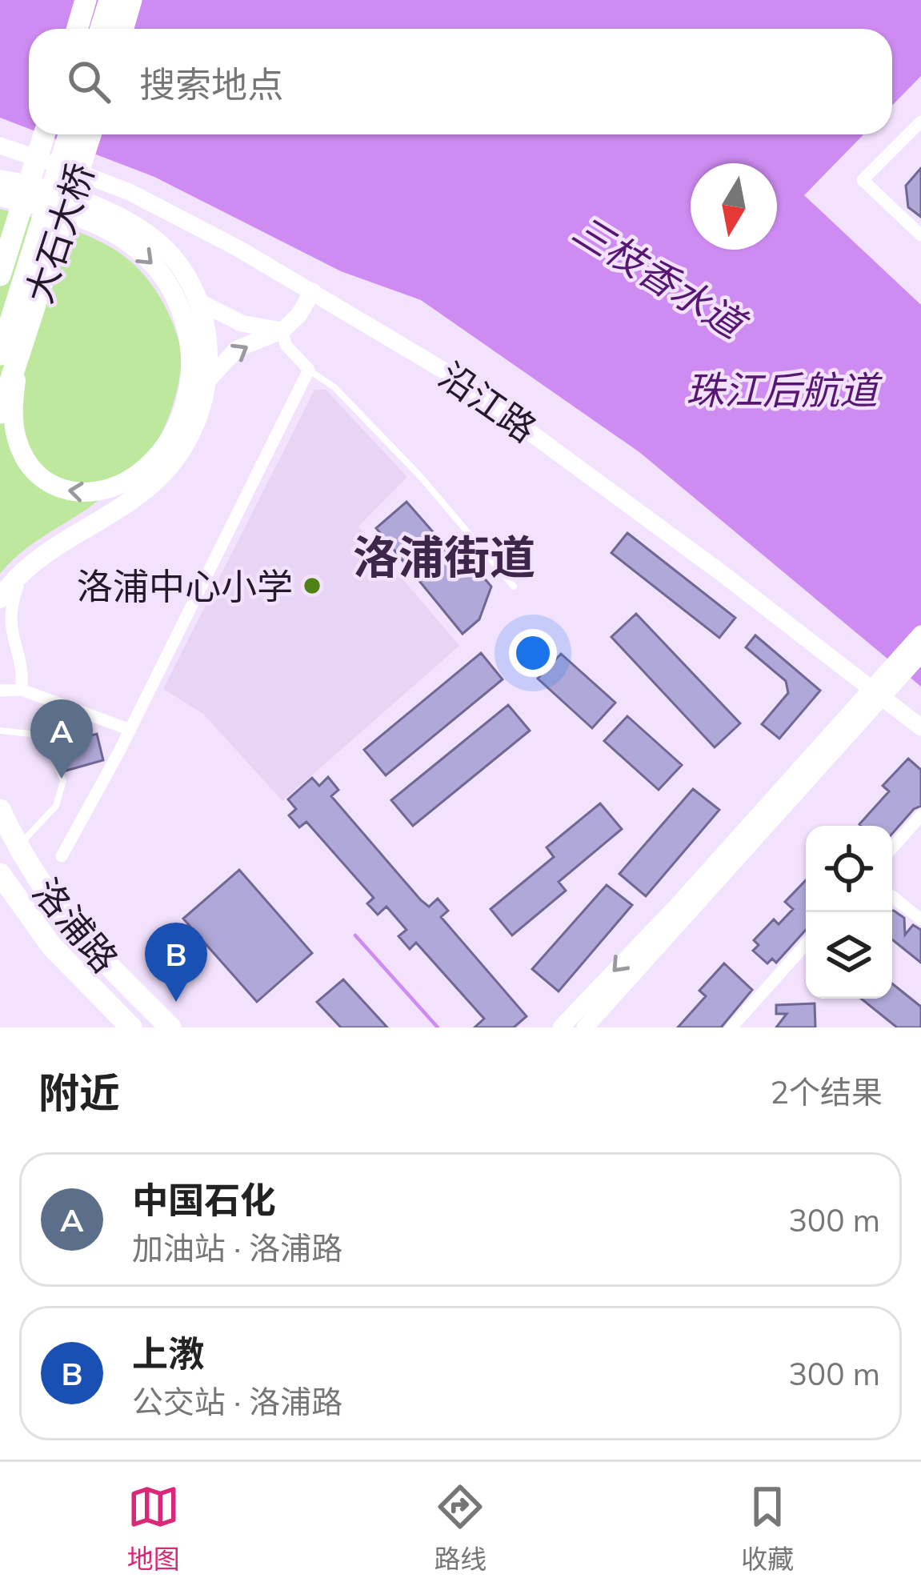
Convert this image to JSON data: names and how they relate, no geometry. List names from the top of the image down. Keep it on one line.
{"streets":{"highway":["大石大桥","洛浦路"],"street":["沿江路"]},"districts":["洛浦街道"],"water":["三枝香水道","珠江后航道"],"places":["洛浦中心小学"],"north":"bottom","page":{"search":"搜索地点","pins":["A","B"],"heading":["附近","2个结果"],"list":[{"mark":"A","name":"中国石化","note":"加油站 · 洛浦路","value":"300 m"},{"mark":"B","name":"上漖","note":"公交站 · 洛浦路","value":"300 m"}],"nav":["地图","路线","收藏"]}}
